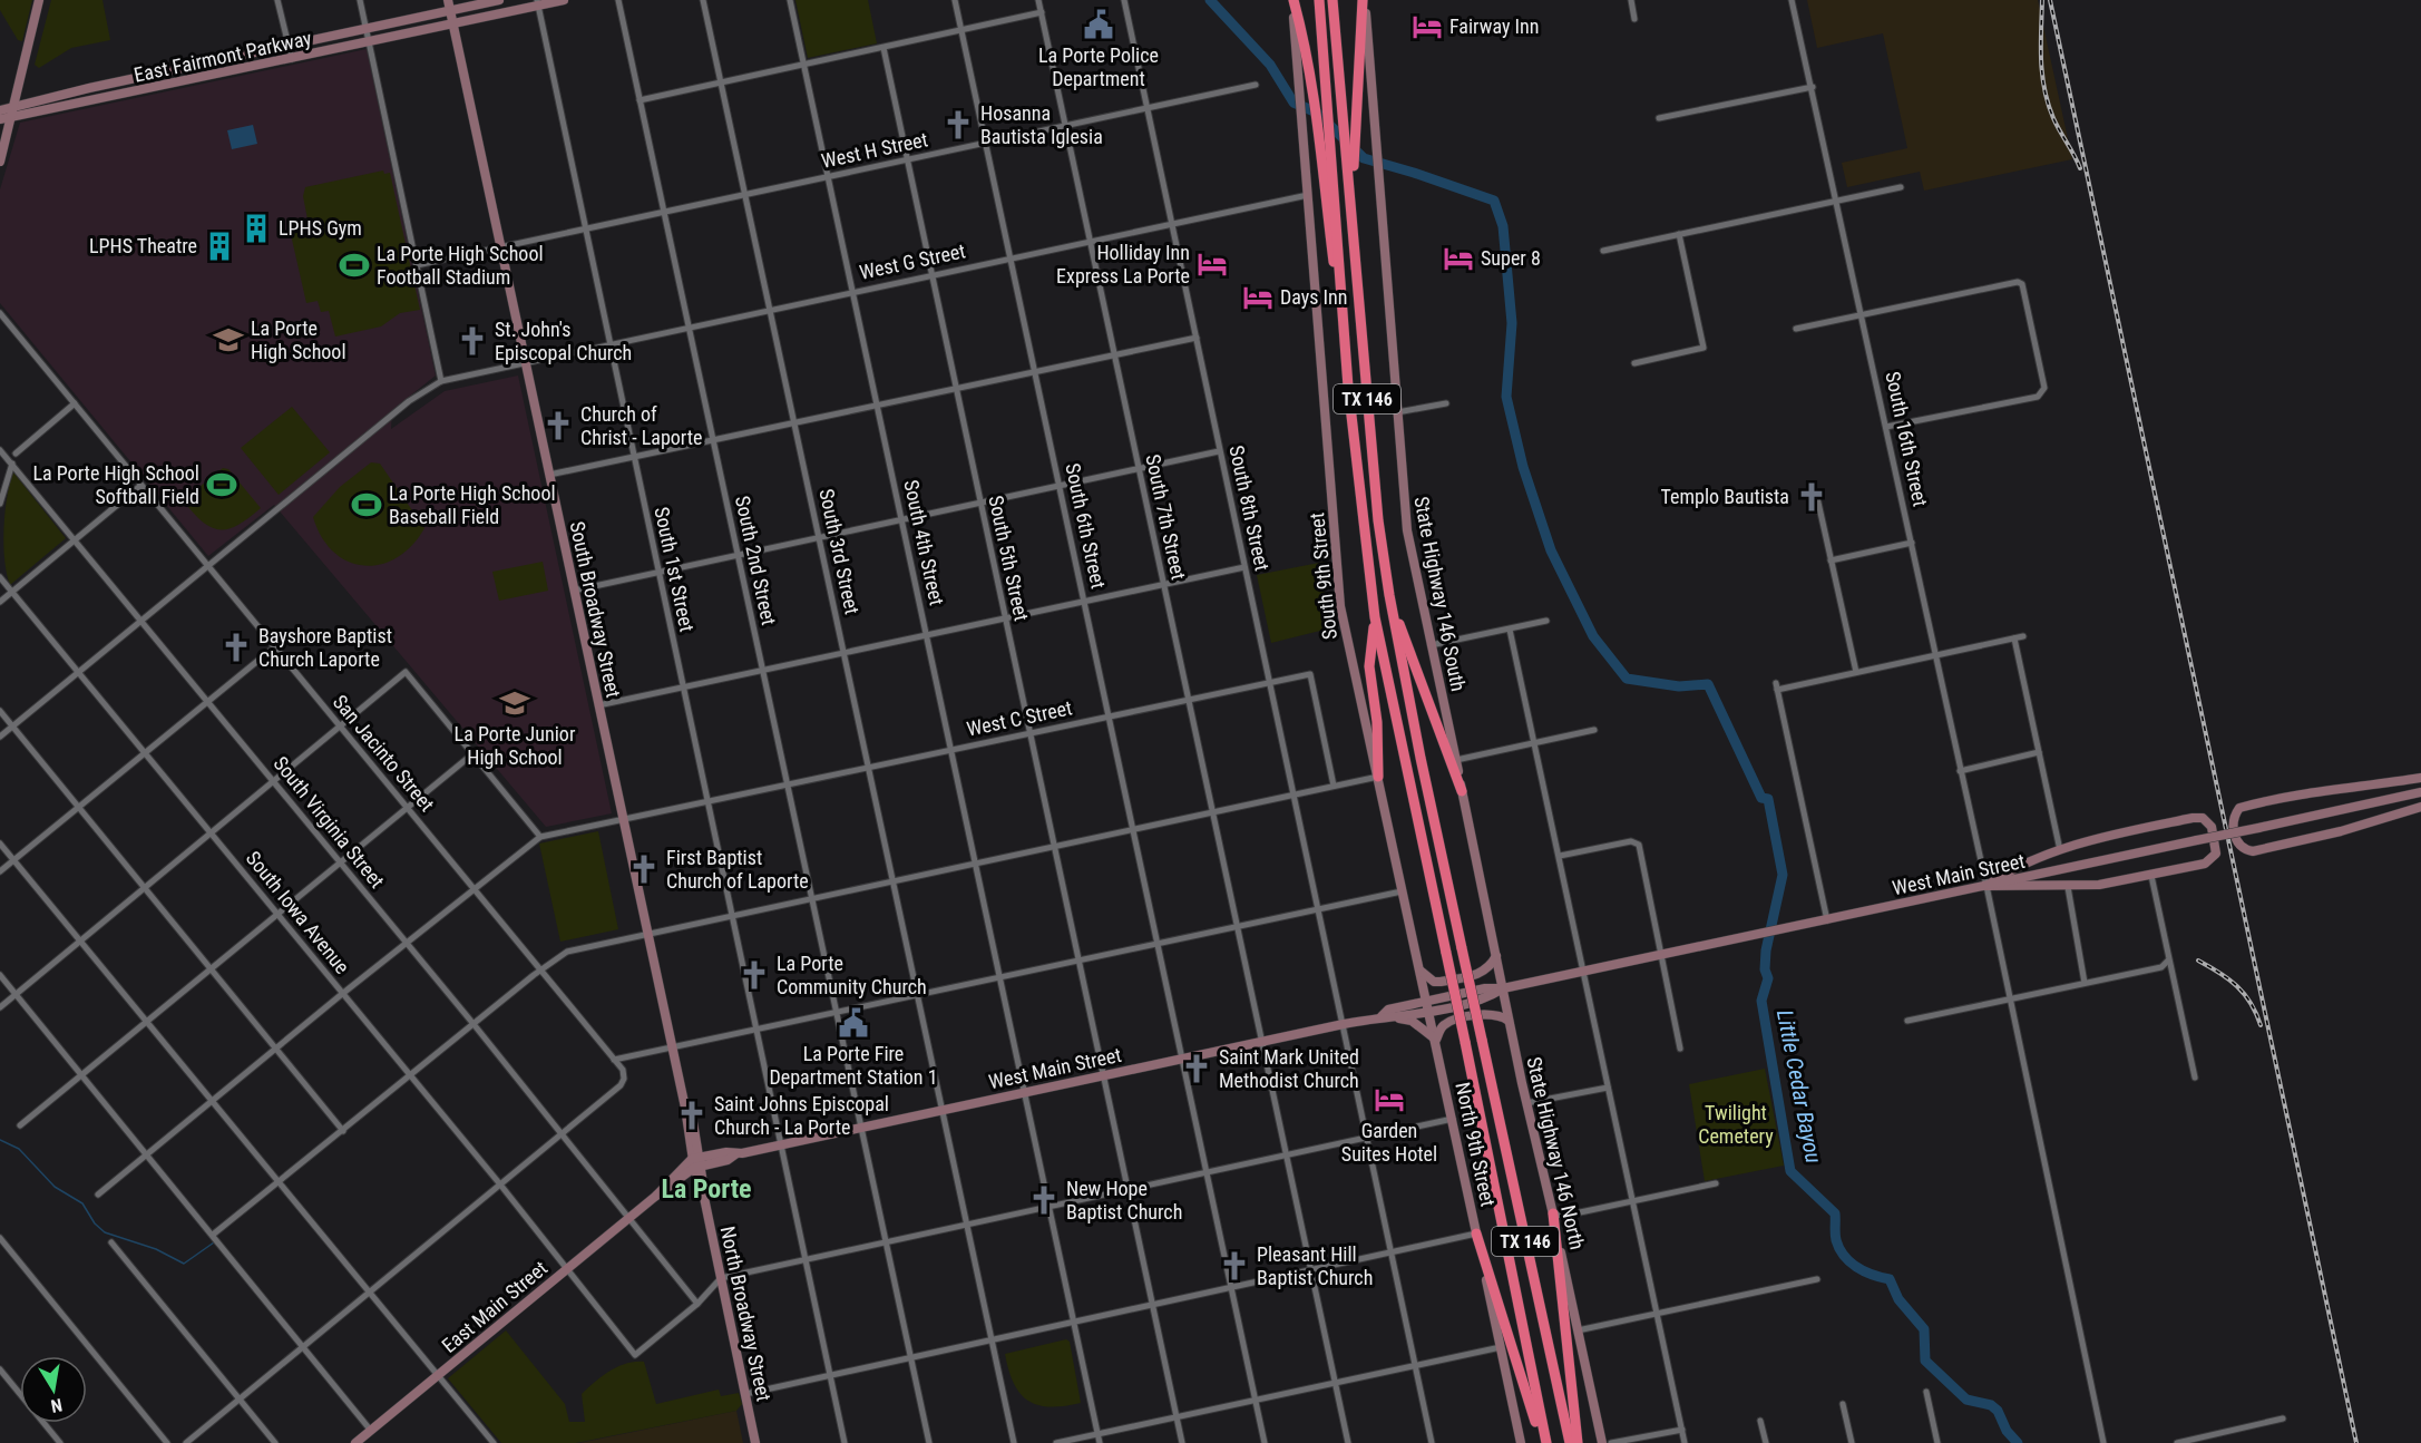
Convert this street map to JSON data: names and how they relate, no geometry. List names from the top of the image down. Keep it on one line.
{"streets":{"highway":["TX 146"],"main road":["East Fairmont Parkway","South 9th Street","State Highway 146 South","South Broadway Street","West Main Street","North 9th Street","State Highway 146 North","East Main Street","North Broadway Street"],"street":["West H Street","West G Street","South 16th Street","South 8th Street","South 7th Street","South 6th Street","South 4th Street","South 3rd Street","South 5th Street","South 2nd Street","South 1st Street","West C Street","San Jacinto Street","South Virginia Street","South Iowa Avenue"]},"crossings":[["East Fairmont Parkway","South 1st Street"],["East Fairmont Parkway","South Broadway Street"],["West H Street","South 8th Street"],["West H Street","South 7th Street"],["West H Street","South 6th Street"],["West H Street","South 4th Street"],["West H Street","South 3rd Street"],["West H Street","South 5th Street"],["West H Street","South 2nd Street"],["West H Street","South 1st Street"],["West H Street","South Broadway Street"],["West G Street","South 8th Street"],["West G Street","South 7th Street"],["West G Street","South 6th Street"],["West G Street","South 4th Street"],["West G Street","South 3rd Street"],["West G Street","South 5th Street"],["West G Street","South 2nd Street"],["West G Street","South 1st Street"],["West G Street","South 9th Street"],["West G Street","South Broadway Street"],["West G Street","San Jacinto Street"],["West G Street","South Virginia Street"],["West G Street","South Iowa Avenue"],["South 16th Street","West Main Street"],["South 8th Street","West C Street"],["South 8th Street","West Main Street"],["South 7th Street","West C Street"],["South 7th Street","West Main Street"],["South 6th Street","West C Street"],["South 6th Street","West Main Street"],["South 4th Street","West C Street"],["South 4th Street","West Main Street"],["South 3rd Street","West C Street"],["South 3rd Street","West Main Street"],["South 5th Street","West C Street"],["South 5th Street","West Main Street"],["South 2nd Street","West C Street"],["South 2nd Street","West Main Street"],["South 1st Street","West C Street"],["South 1st Street","West Main Street"],["South 9th Street","West Main Street"],["South 9th Street","North 9th Street"],["State Highway 146 South","West Main Street"],["State Highway 146 South","State Highway 146 North"],["South Broadway Street","West C Street"],["South Broadway Street","West Main Street"],["South Broadway Street","East Main Street"],["South Broadway Street","North Broadway Street"],["South Virginia Street","South Iowa Avenue"],["South Virginia Street","East Main Street"],["West Main Street","North 9th Street"],["West Main Street","State Highway 146 North"],["West Main Street","East Main Street"],["West Main Street","North Broadway Street"],["South Iowa Avenue","East Main Street"],["East Main Street","North Broadway Street"]],"districts":["La Porte"],"water":["Little Cedar Bayou"],"parks":["Twilight Cemetery"],"places":{"public building":["La Porte Police Department","La Porte Fire Department Station 1"],"hotel":["Fairway Inn","Super 8","Holliday Inn Express La Porte","Days Inn","Garden Suites Hotel"],"church":["Hosanna Bautista Iglesia","St. John's Episcopal Church","Church of Christ - Laporte","Templo Bautista","Bayshore Baptist Church Laporte","First Baptist Church of Laporte","La Porte Community Church","Saint Mark United Methodist Church","Saint Johns Episcopal Church - La Porte","New Hope Baptist Church","Pleasant Hill Baptist Church"],"building":["LPHS Gym","LPHS Theatre"],"sports":["La Porte High School Football Stadium","La Porte High School Softball Field","La Porte High School Baseball Field"],"school or university":["La Porte High School","La Porte Junior High School"]},"north":"bottom"}
